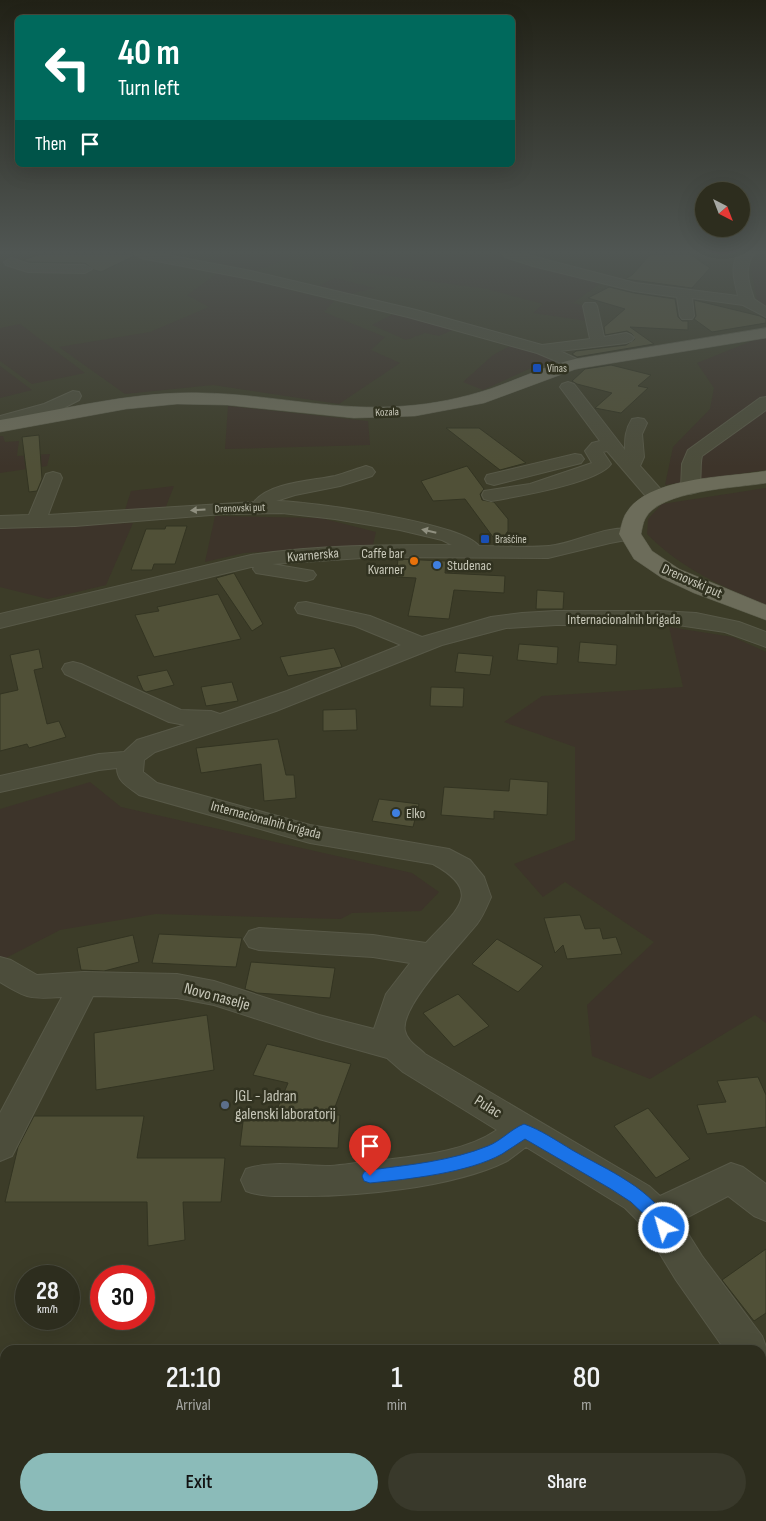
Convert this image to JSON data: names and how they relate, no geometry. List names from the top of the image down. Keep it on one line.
{"streets":{"main road":["Kozala","Drenovski put"],"street":["Kvarnerska","Internacionalnih brigada","Novo naselje","Pulac"]},"crossings":[["Drenovski put","Kvarnerska"],["Novo naselje","Pulac"]],"places":{"transit":["Vinas","Brašćine"],"other":["Caffe bar Kvarner","Studenac","Elko","JGL - Jadran galenski laboratorij"]},"north":"bottom right","page":{"turn":["40 m","Turn left"],"then":"Then","speed":"28 km/h","limit":"30","eta":["21:10","Arrival","1","min","80","m"],"buttons":["Exit","Share"]}}
